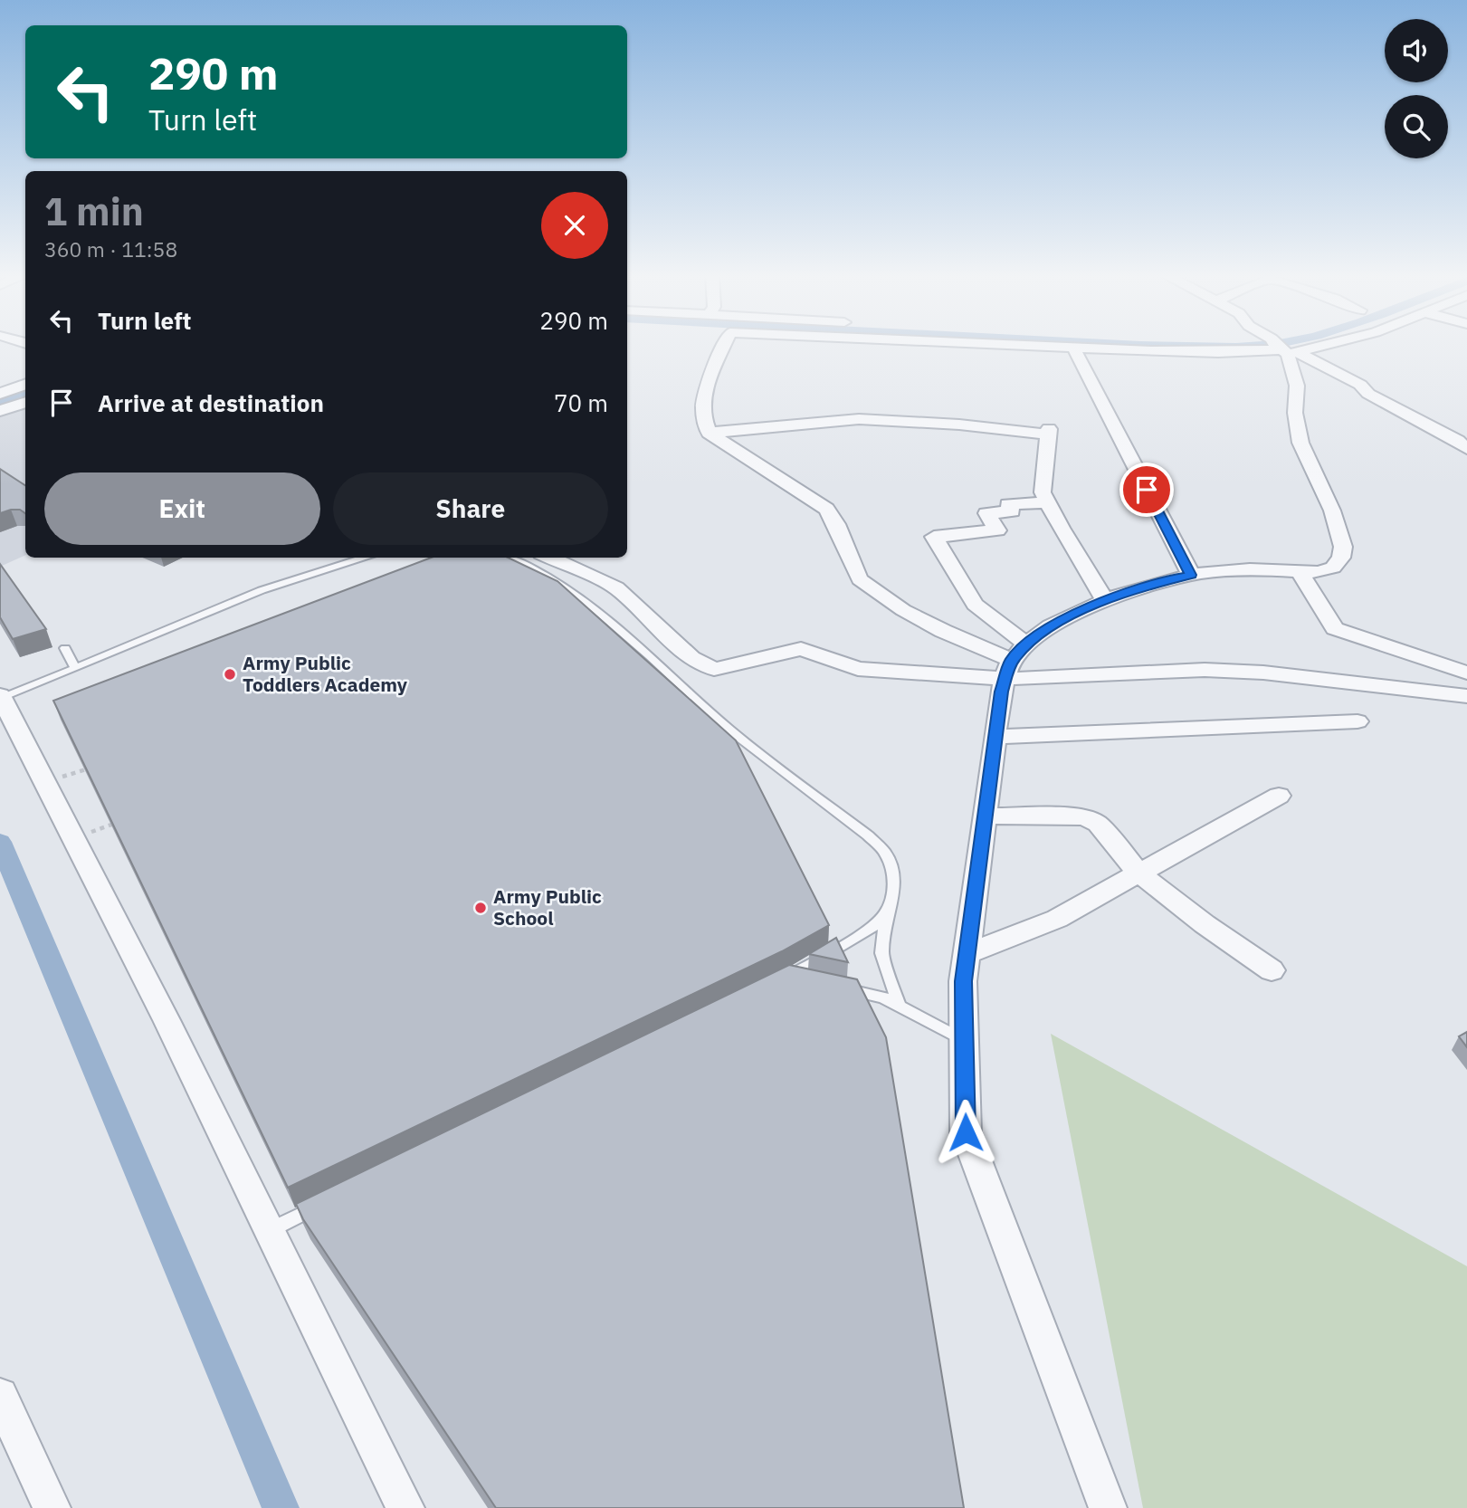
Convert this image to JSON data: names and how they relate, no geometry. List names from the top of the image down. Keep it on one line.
{"places":["Army Public Toddlers Academy","Army Public School"],"page":{"turn":["290 m","Turn left"],"heading":["1 min","360 m · 11:58"],"list":[{"name":"Turn left","value":"290 m"},{"name":"Arrive at destination","value":"70 m"}],"buttons":["Exit","Share"]}}
